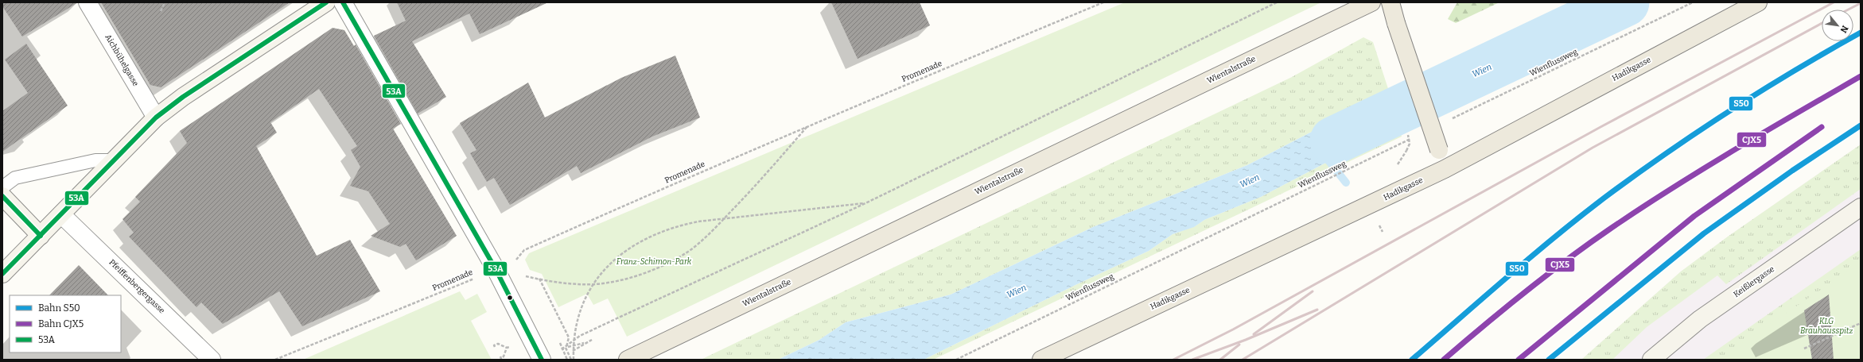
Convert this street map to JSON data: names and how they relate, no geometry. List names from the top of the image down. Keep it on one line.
{"streets":{"main road":["Hadikgasse","Wientalstraße"],"street":["Aichbühelgasse","Keißlergasse","Pfeiffenbergergasse"],"path":["Wienflussweg","Promenade"]},"water":["Wien"],"parks":["Franz-Schimon-Park","KLG Bräuhausspitz"],"lines":["transit line 53A","rail line S50","rail line CJX5"],"legend":["Bahn S50","Bahn CJX5","53A"],"north":"bottom right"}
